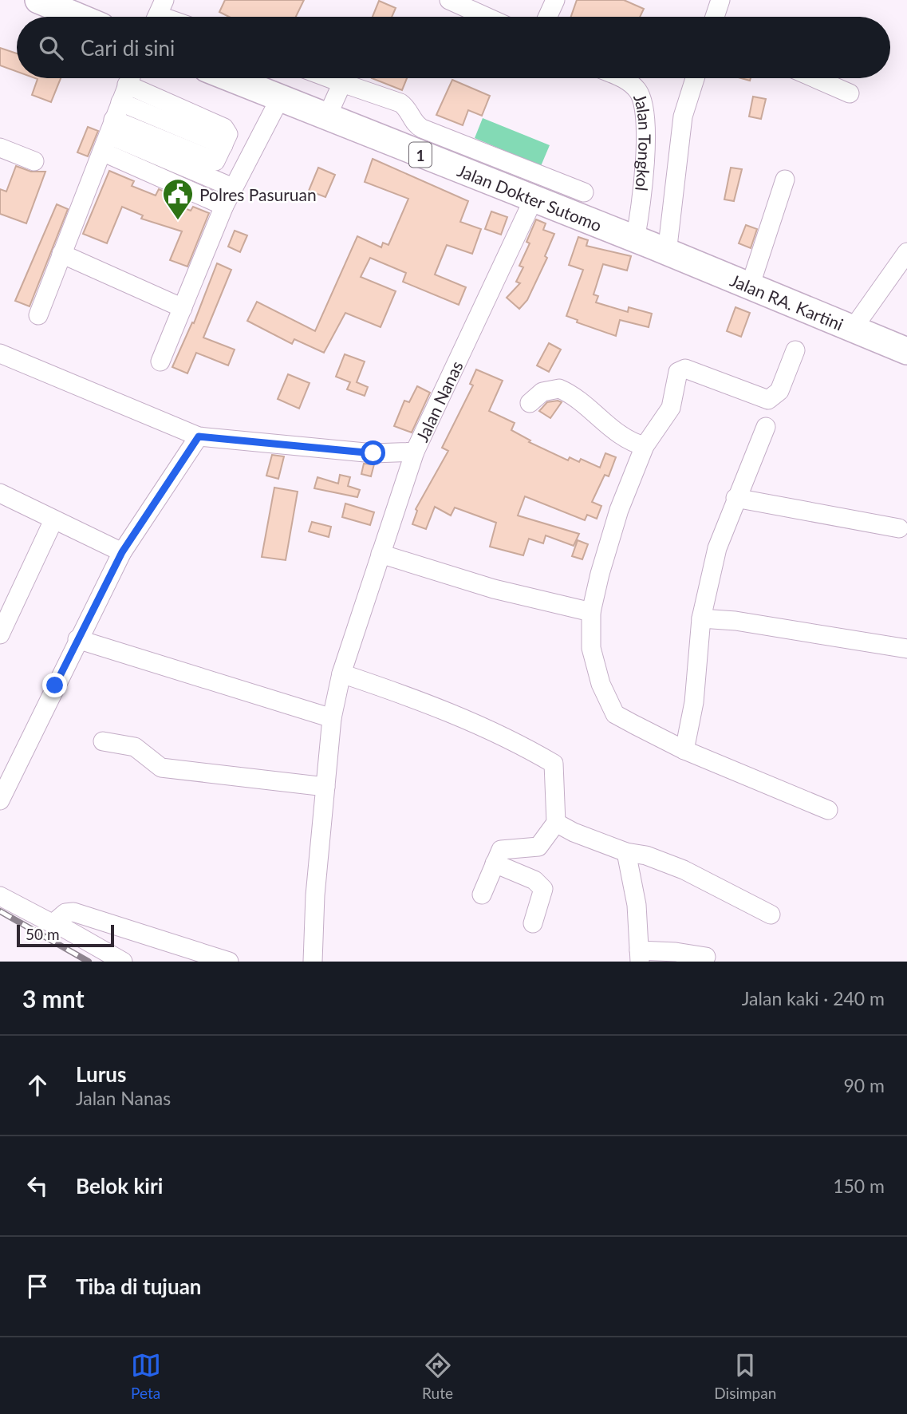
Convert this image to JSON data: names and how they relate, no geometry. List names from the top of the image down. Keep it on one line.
{"streets":{"highway":["1","Jalan Dokter Sutomo","Jalan RA. Kartini"],"street":["Jalan Tongkol","Jalan Nanas"]},"crossings":[["Jalan Tongkol","Jalan Dokter Sutomo"],["Jalan Tongkol","Jalan RA. Kartini"],["Jalan Dokter Sutomo","Jalan RA. Kartini"],["Jalan Dokter Sutomo","Jalan Nanas"]],"places":{"public building":["Polres Pasuruan"]},"scale_bar":"50 m","page":{"search":"Cari di sini","scale":"50 m","heading":["3 mnt","Jalan kaki · 240 m"],"list":[["Lurus","Jalan Nanas","90 m"],["Belok kiri","150 m"],"Tiba di tujuan"],"nav":["Peta","Rute","Disimpan"]}}
